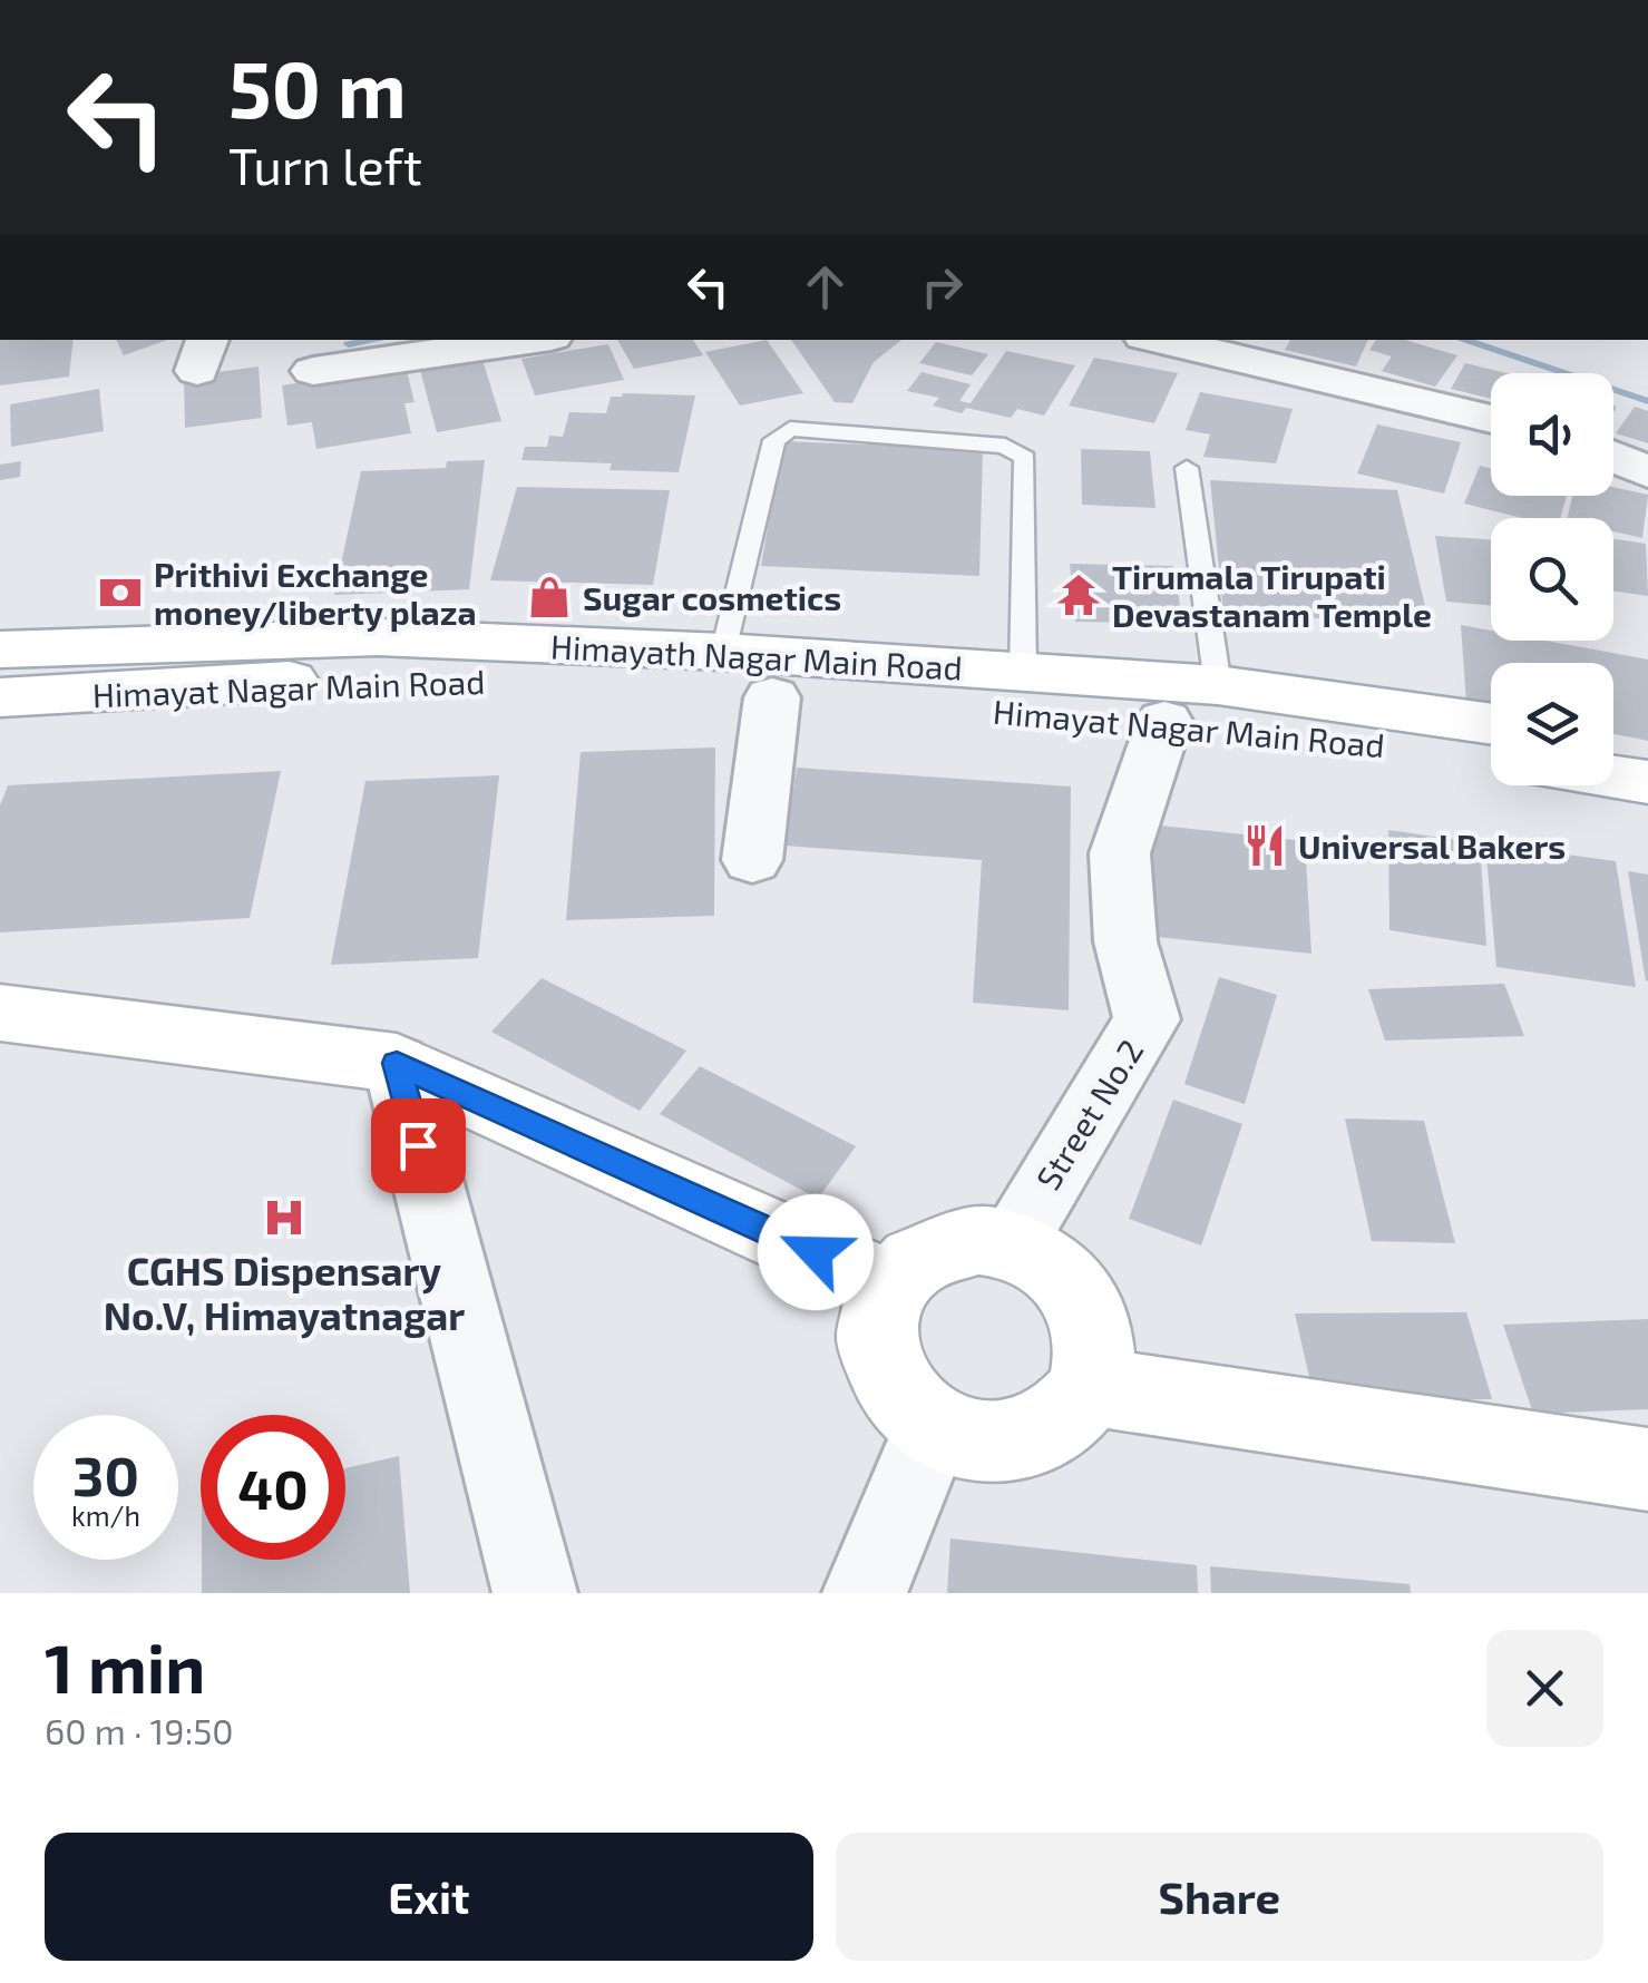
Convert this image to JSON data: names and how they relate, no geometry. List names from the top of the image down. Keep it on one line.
{"streets":{"main road":["Himayath Nagar Main Road","Himayat Nagar Main Road"],"street":["Street No.2"]},"crossings":[["Himayat Nagar Main Road","Street No.2"]],"places":{"bank":["Prithivi Exchange money/liberty plaza"],"temple":["Tirumala Tirupati Devastanam Temple"],"shop":["Sugar cosmetics"],"restaurant":["Universal Bakers"],"hospital":["CGHS Dispensary No.V, Himayatnagar"]},"page":{"turn":["50 m","Turn left"],"speed":"30 km/h","limit":"40","heading":["1 min","60 m · 19:50"],"buttons":["Exit","Share"]}}
